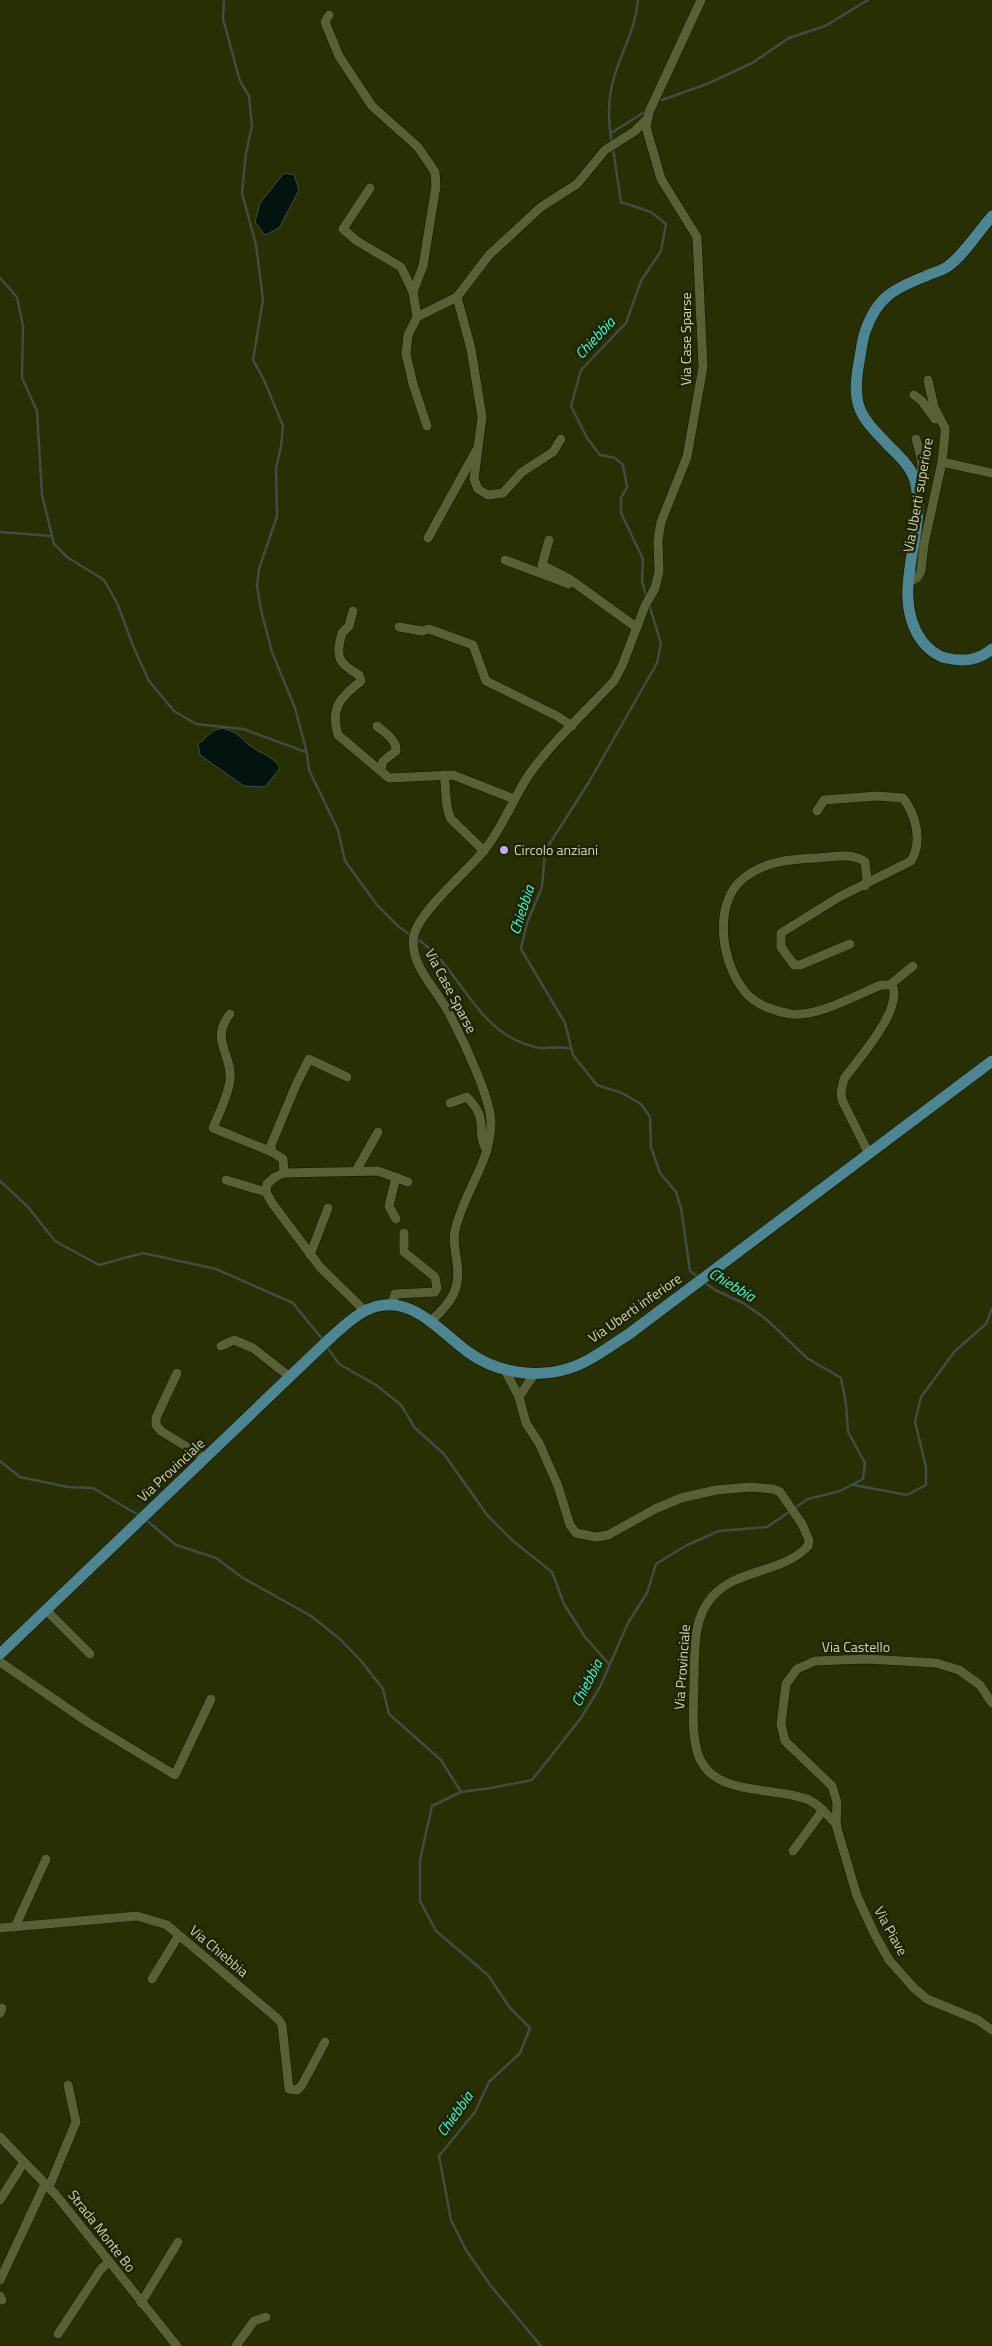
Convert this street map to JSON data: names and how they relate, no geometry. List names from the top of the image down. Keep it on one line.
{"streets":{"main road":["Via Uberti superiore","Via Uberti inferiore","Via Provinciale"],"street":["Via Case Sparse","Via Castello","Via Piave","Via Chiebbia","Strada Monte Bo"]},"crossings":[["Via Case Sparse","Via Uberti inferiore"],["Via Uberti inferiore","Via Provinciale"],["Via Provinciale","Via Castello"],["Via Provinciale","Via Piave"],["Via Castello","Via Piave"]],"water":["Chiebbia"],"places":["Circolo anziani"]}
